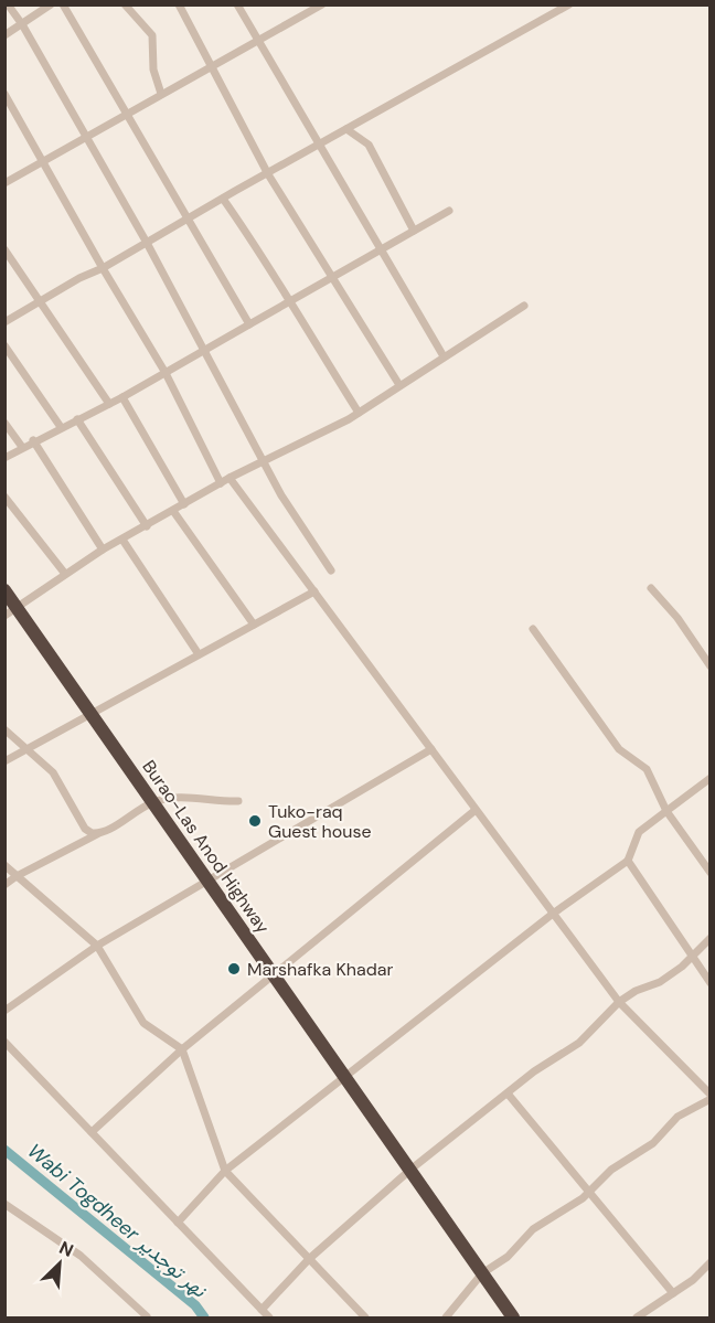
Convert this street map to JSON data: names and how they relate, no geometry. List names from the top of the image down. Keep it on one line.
{"streets":{"highway":["Burao-Las Anod Highway"]},"water":["Wabi Togdheer نهر توجدير"],"places":["Tuko-raq Guest house","Marshafka Khadar"],"north":"top right"}
